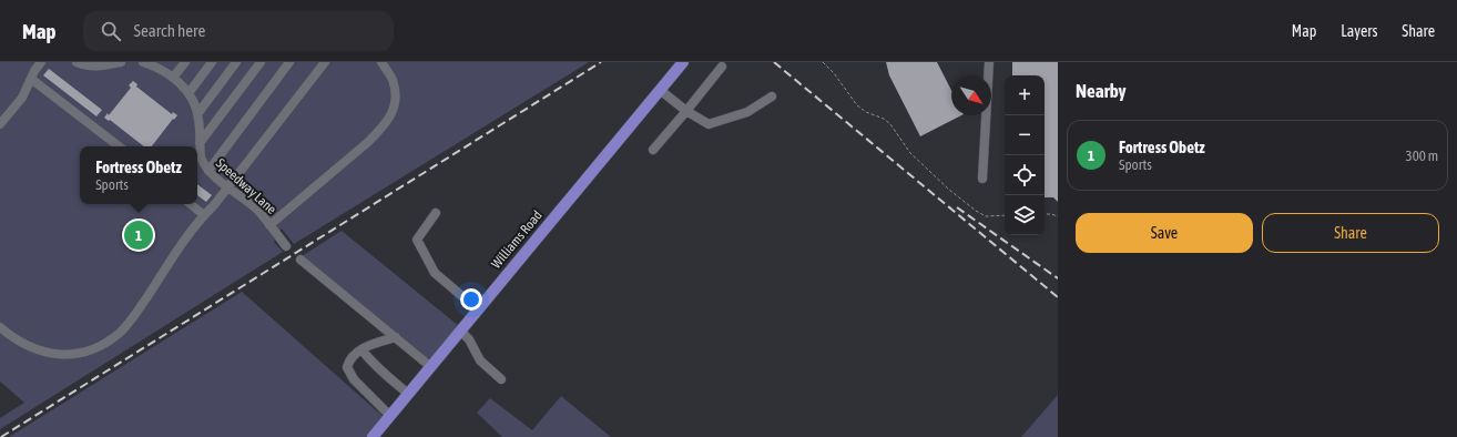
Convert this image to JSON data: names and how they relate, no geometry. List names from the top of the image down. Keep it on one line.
{"streets":{"main road":["Williams Road"],"lane":["Speedway Lane"]},"north":"bottom right","page":{"header":"Map","search":"Search here","nav":["Map","Layers","Share"],"heading":"Nearby","map_buttons":["+","−"],"list":[{"mark":"1","name":"Fortress Obetz","note":"Sports","value":"300 m"}],"popup":["Fortress Obetz","Sports"],"buttons":["Save","Share"],"pins":"1"}}
